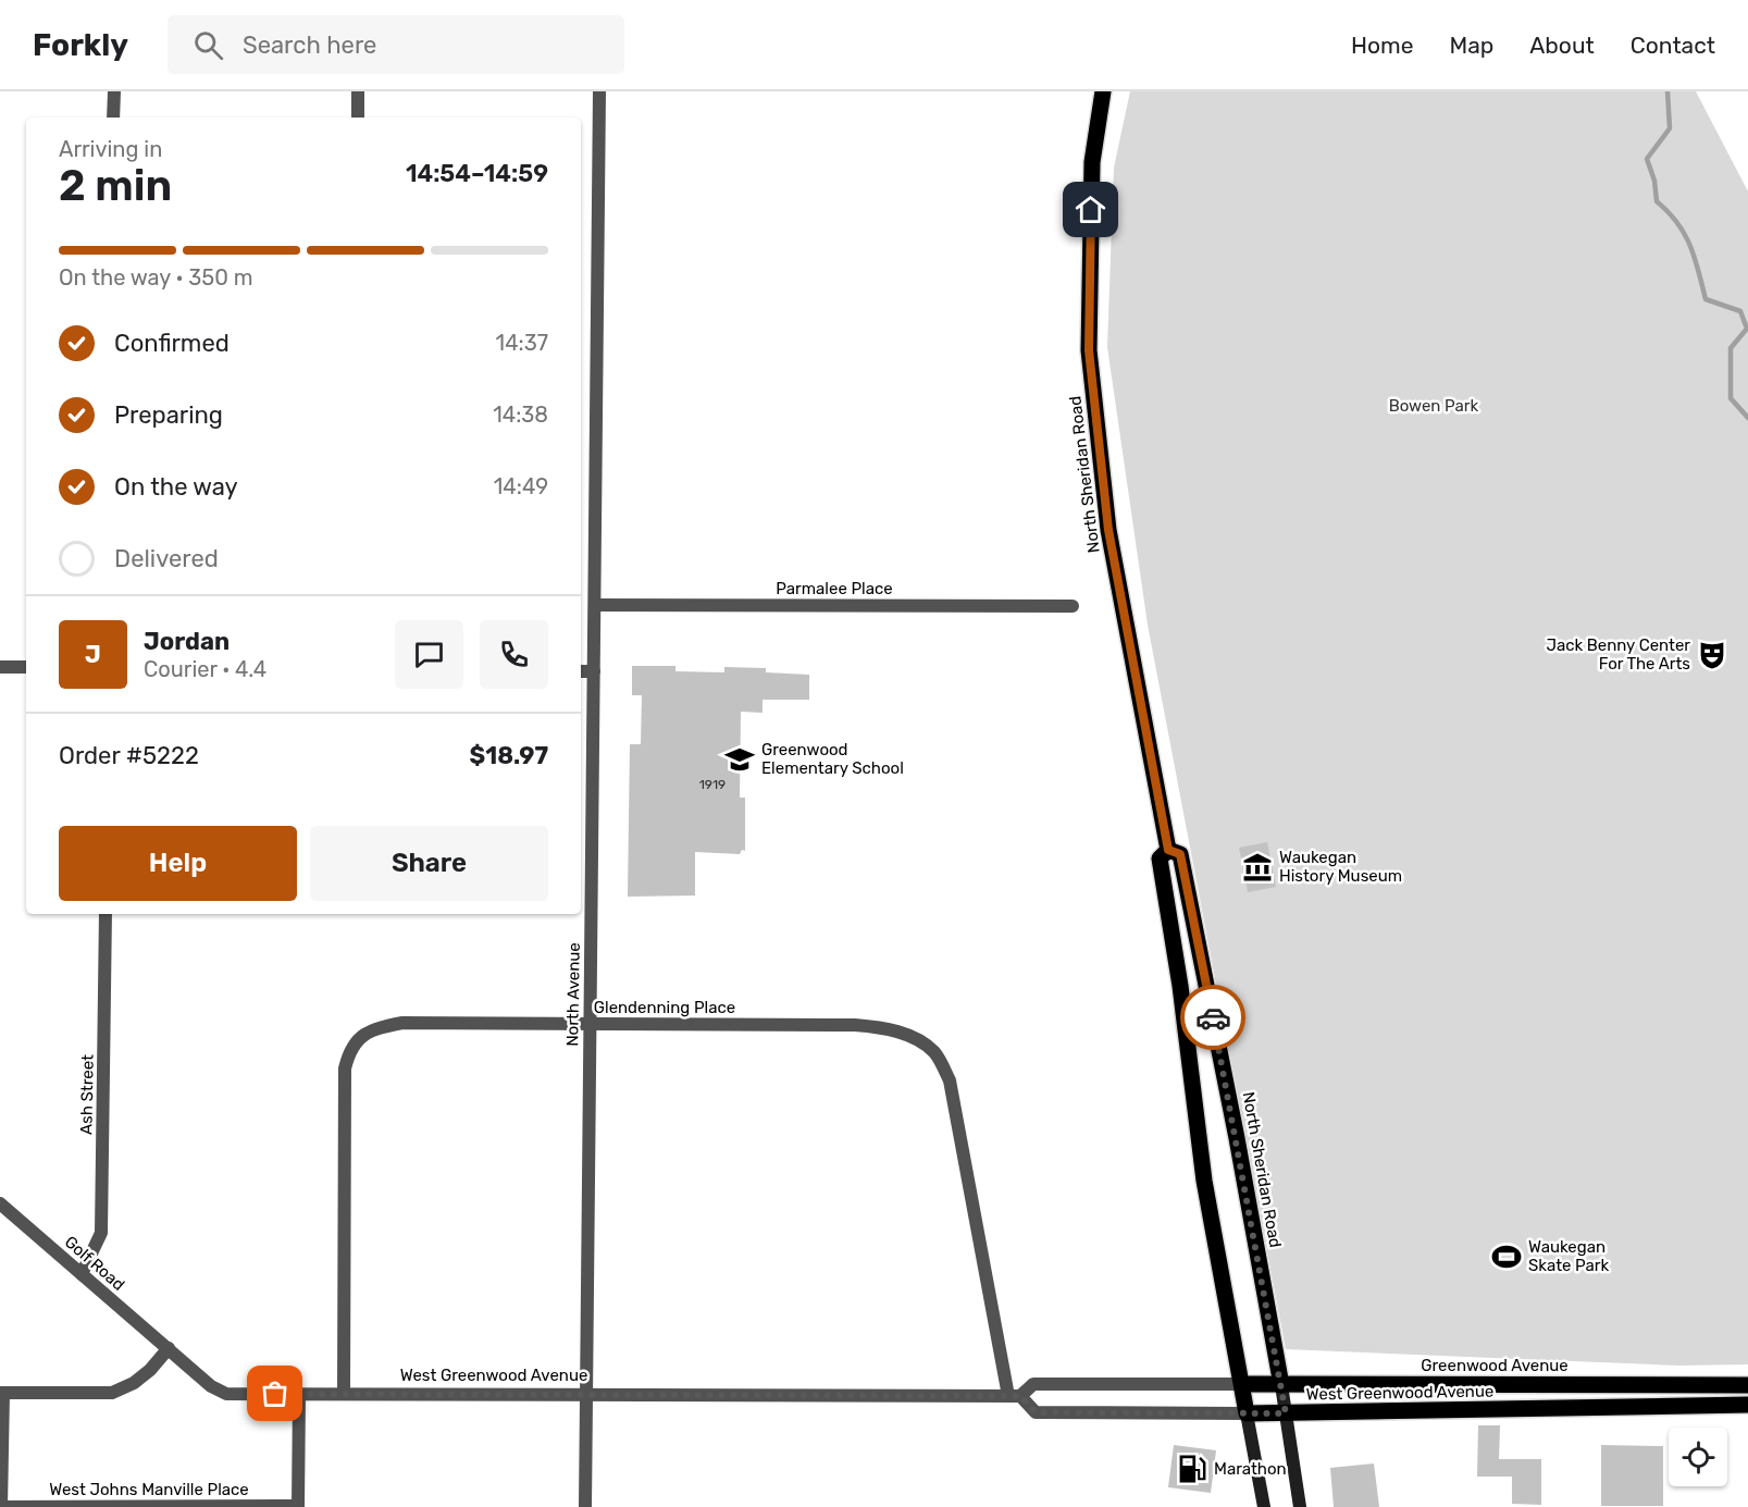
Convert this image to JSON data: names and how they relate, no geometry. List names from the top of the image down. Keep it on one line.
{"streets":{"main road":["North Sheridan Road","Greenwood Avenue","West Greenwood Avenue"],"street":["Parmalee Place","North Avenue","Glendenning Place","Ash Street","Golf Road","West Johns Manville Place"]},"crossings":[["North Sheridan Road","Greenwood Avenue"],["North Sheridan Road","West Greenwood Avenue"],["Parmalee Place","North Avenue"],["North Avenue","Glendenning Place"],["North Avenue","West Greenwood Avenue"],["Glendenning Place","West Greenwood Avenue"],["Ash Street","Golf Road"],["Golf Road","West Greenwood Avenue"],["Greenwood Avenue","West Greenwood Avenue"]],"parks":["Bowen Park"],"places":{"theatre":["Jack Benny Center For The Arts"],"school or university":["Greenwood Elementary School"],"museum":["Waukegan History Museum"],"sports":["Waukegan Skate Park"],"fuel station":["Marathon"]},"house_numbers":["1919"],"page":{"header":"Forkly","search":"Search here","nav":["Home","Map","About","Contact"],"heading":["2 min","Arriving in","14:54–14:59"],"panel":["Jordan","Courier · 4.4","Order #5222","$18.97"],"bar":"On the way · 350 m","list":[["Confirmed","14:37"],["Preparing","14:38"],["On the way","14:49"],"Delivered"],"round":"J","buttons":["Help","Share"]}}
